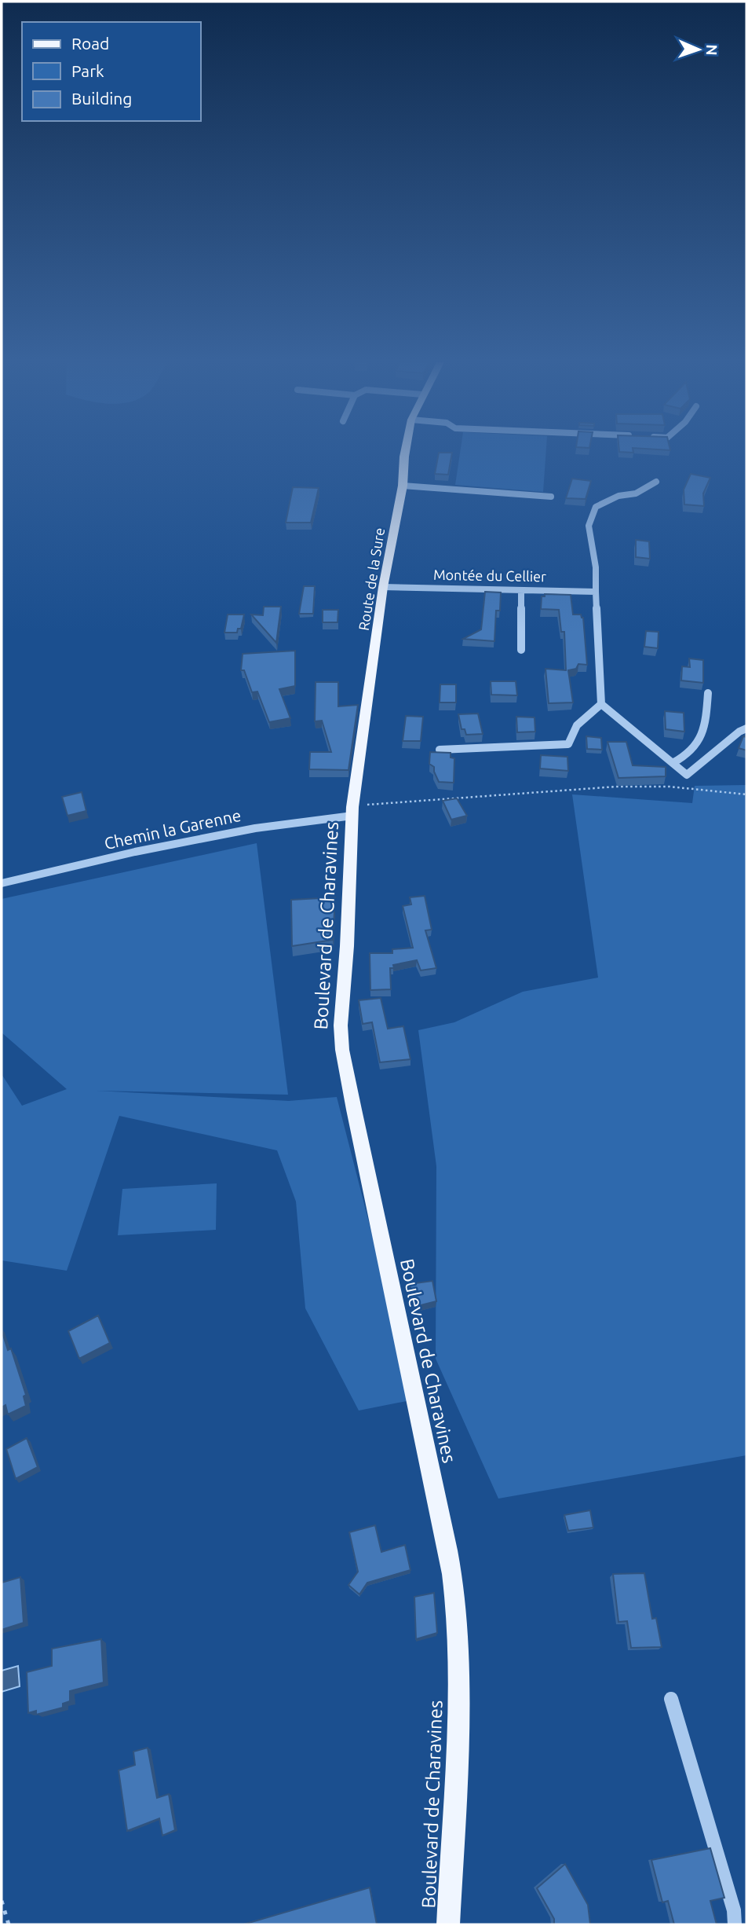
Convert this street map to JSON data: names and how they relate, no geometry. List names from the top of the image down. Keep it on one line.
{"streets":{"main road":["Route de la Sure","Boulevard de Charavines"],"street":["Montée du Cellier","Chemin la Garenne"]},"crossings":[["Montée du Cellier","Route de la Sure"],["Route de la Sure","Chemin la Garenne"],["Route de la Sure","Boulevard de Charavines"],["Chemin la Garenne","Boulevard de Charavines"]],"legend":["Road","Park","Building"],"north":"right"}
